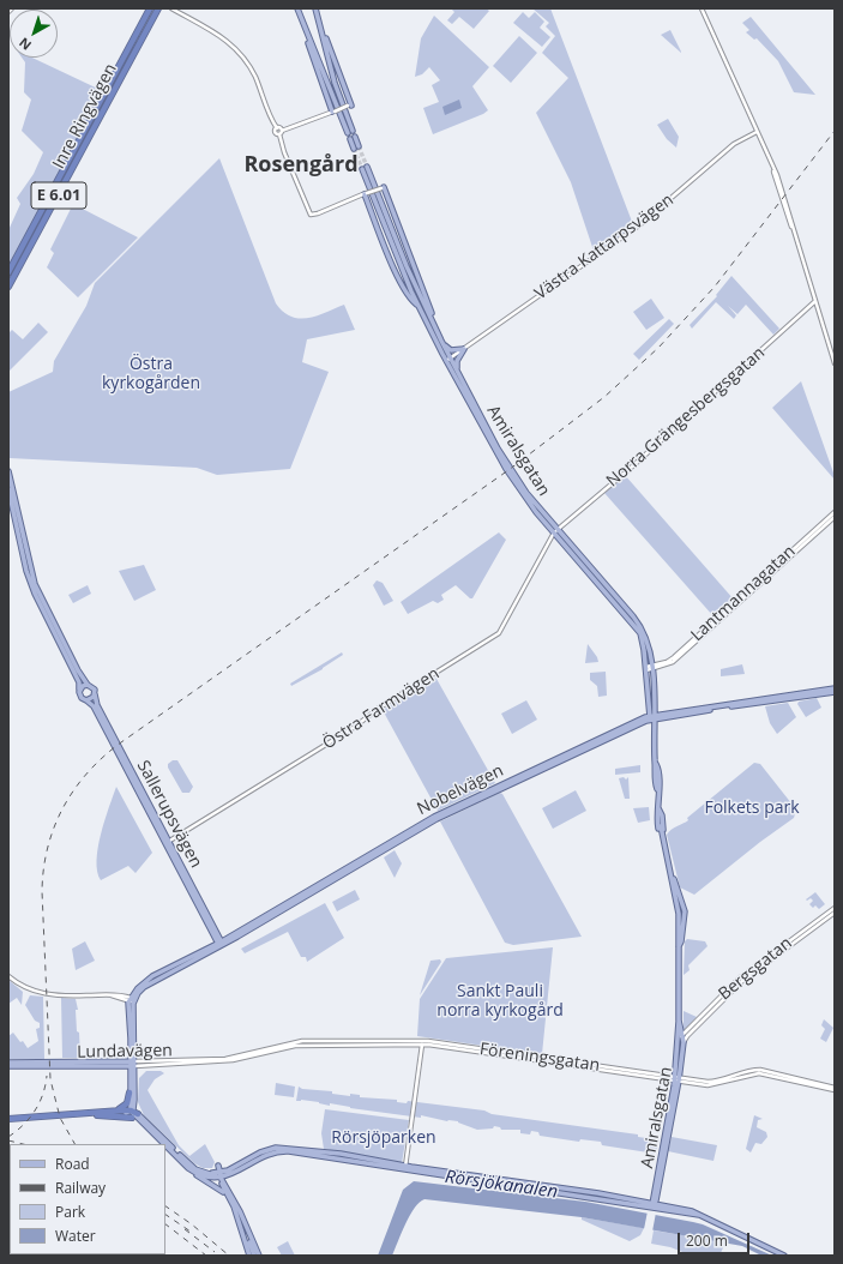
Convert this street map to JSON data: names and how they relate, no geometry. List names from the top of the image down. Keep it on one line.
{"streets":{"highway":["Inre Ringvägen","E 6.01"],"main road":["Amiralsgatan","Nobelvägen","Sallerupsvägen","Lundavägen"],"street":["Västra Kattarpsvägen","Norra Grängesbergsgatan","Lantmannagatan","Östra Farmvägen","Bergsgatan","Föreningsgatan"]},"crossings":[["Västra Kattarpsvägen","Amiralsgatan"],["Norra Grängesbergsgatan","Amiralsgatan"],["Norra Grängesbergsgatan","Östra Farmvägen"],["Amiralsgatan","Lantmannagatan"],["Amiralsgatan","Östra Farmvägen"],["Amiralsgatan","Nobelvägen"],["Amiralsgatan","Bergsgatan"],["Amiralsgatan","Föreningsgatan"],["Östra Farmvägen","Sallerupsvägen"],["Nobelvägen","Sallerupsvägen"],["Lundavägen","Föreningsgatan"]],"districts":["Rosengård"],"water":["Rörsjökanalen"],"parks":["Östra kyrkogården","Folkets park","Sankt Pauli norra kyrkogård","Rörsjöparken"],"legend":["Road","Railway","Park","Water"],"scale_bar":"200 m","north":"bottom left"}
